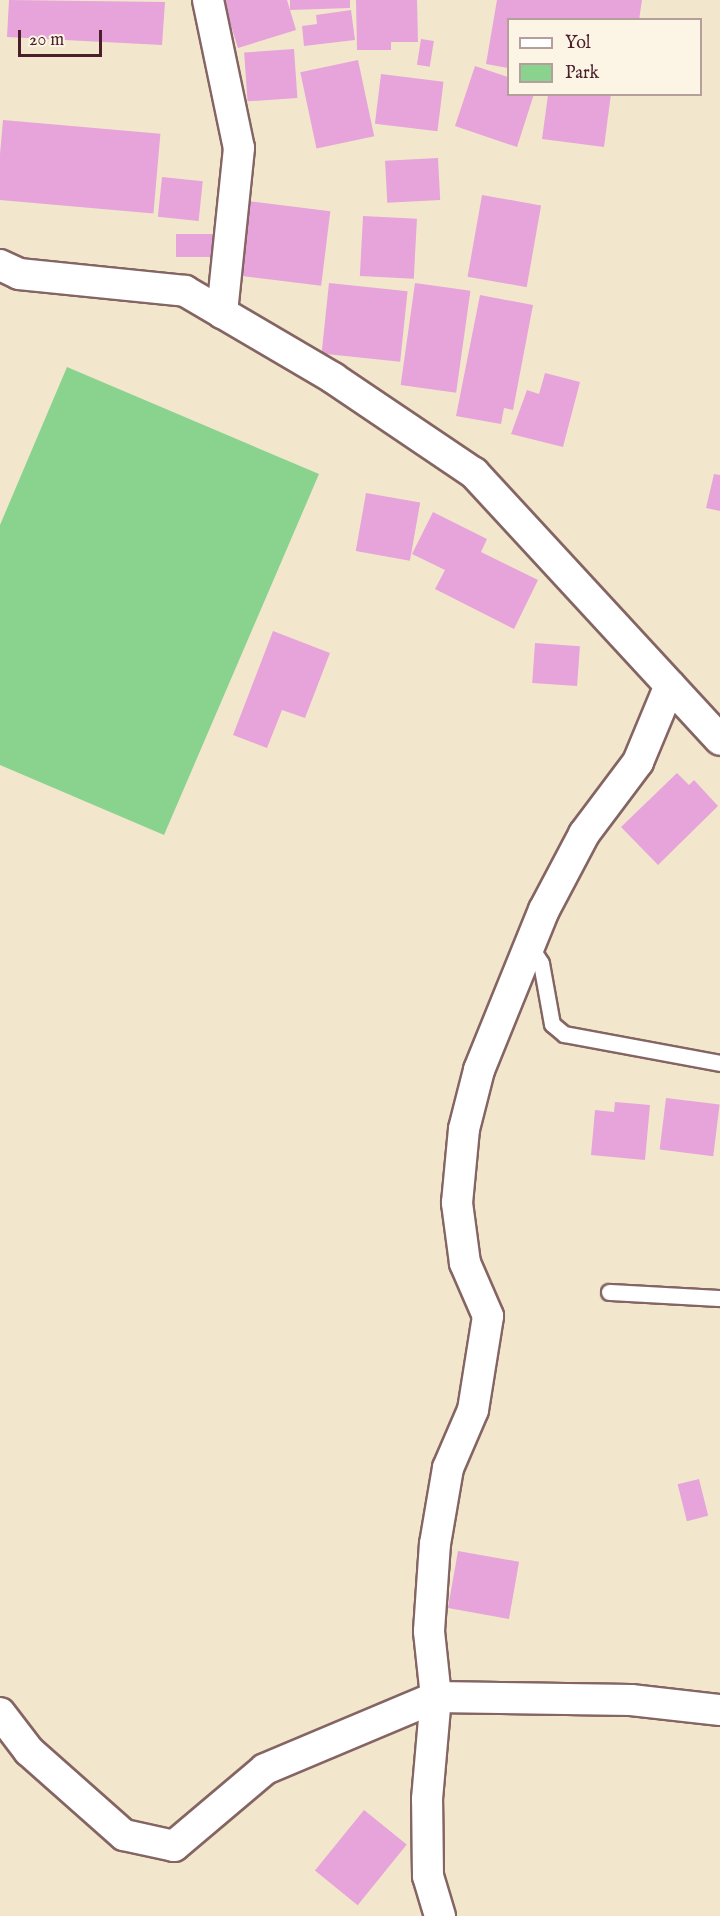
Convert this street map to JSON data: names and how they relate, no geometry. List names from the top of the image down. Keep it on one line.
{"legend":["Yol","Park"],"scale_bar":"20 m"}
